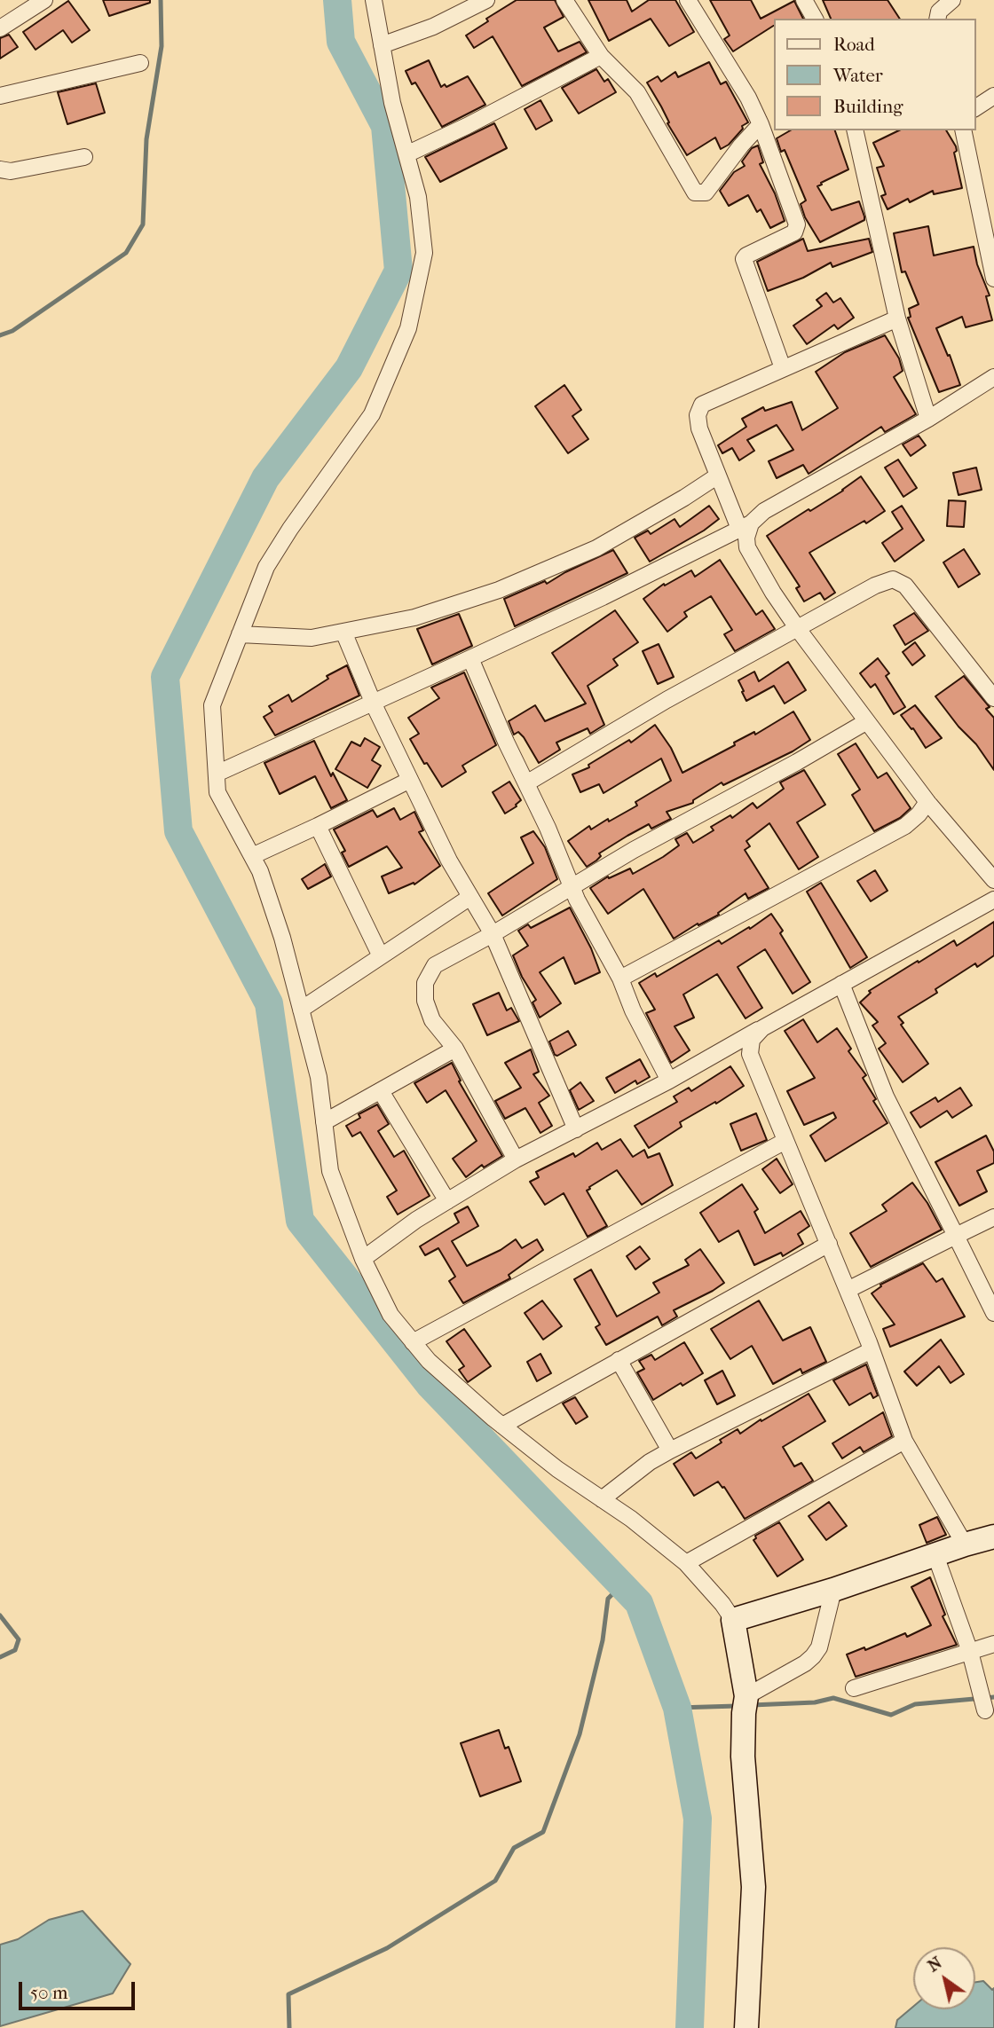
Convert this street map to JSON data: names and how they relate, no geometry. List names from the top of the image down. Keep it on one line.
{"legend":["Road","Water","Building"],"scale_bar":"50 m","north":"top left"}
